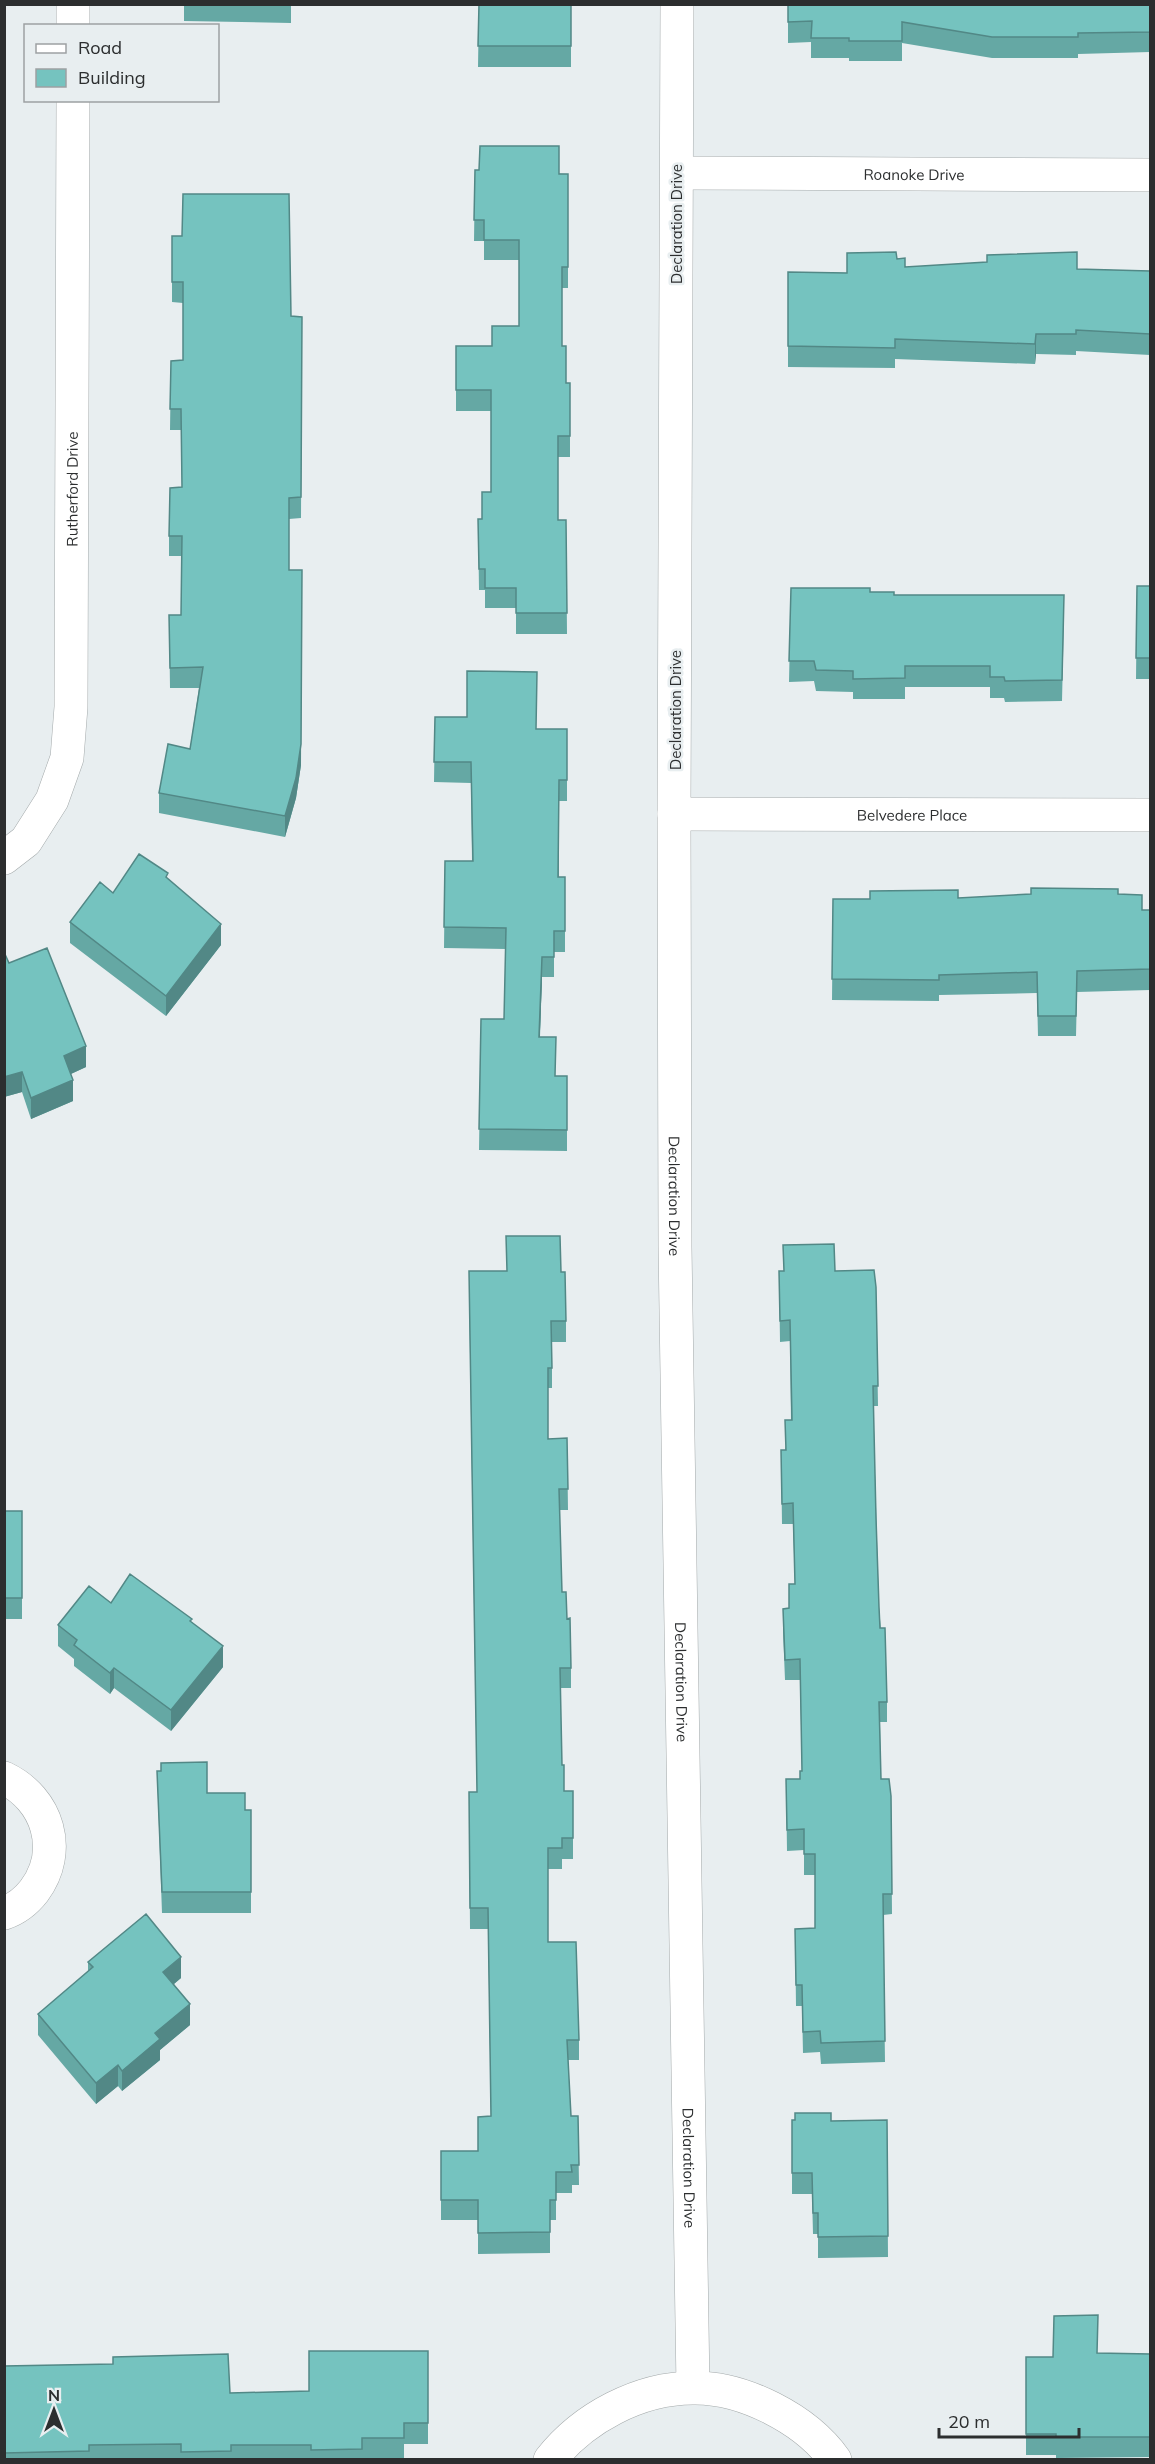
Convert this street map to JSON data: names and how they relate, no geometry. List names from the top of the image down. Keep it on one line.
{"streets":{"street":["Roanoke Drive","Declaration Drive","Rutherford Drive","Belvedere Place"]},"crossings":[["Roanoke Drive","Declaration Drive"],["Declaration Drive","Belvedere Place"]],"legend":["Road","Building"],"scale_bar":"20 m","north":"top"}
